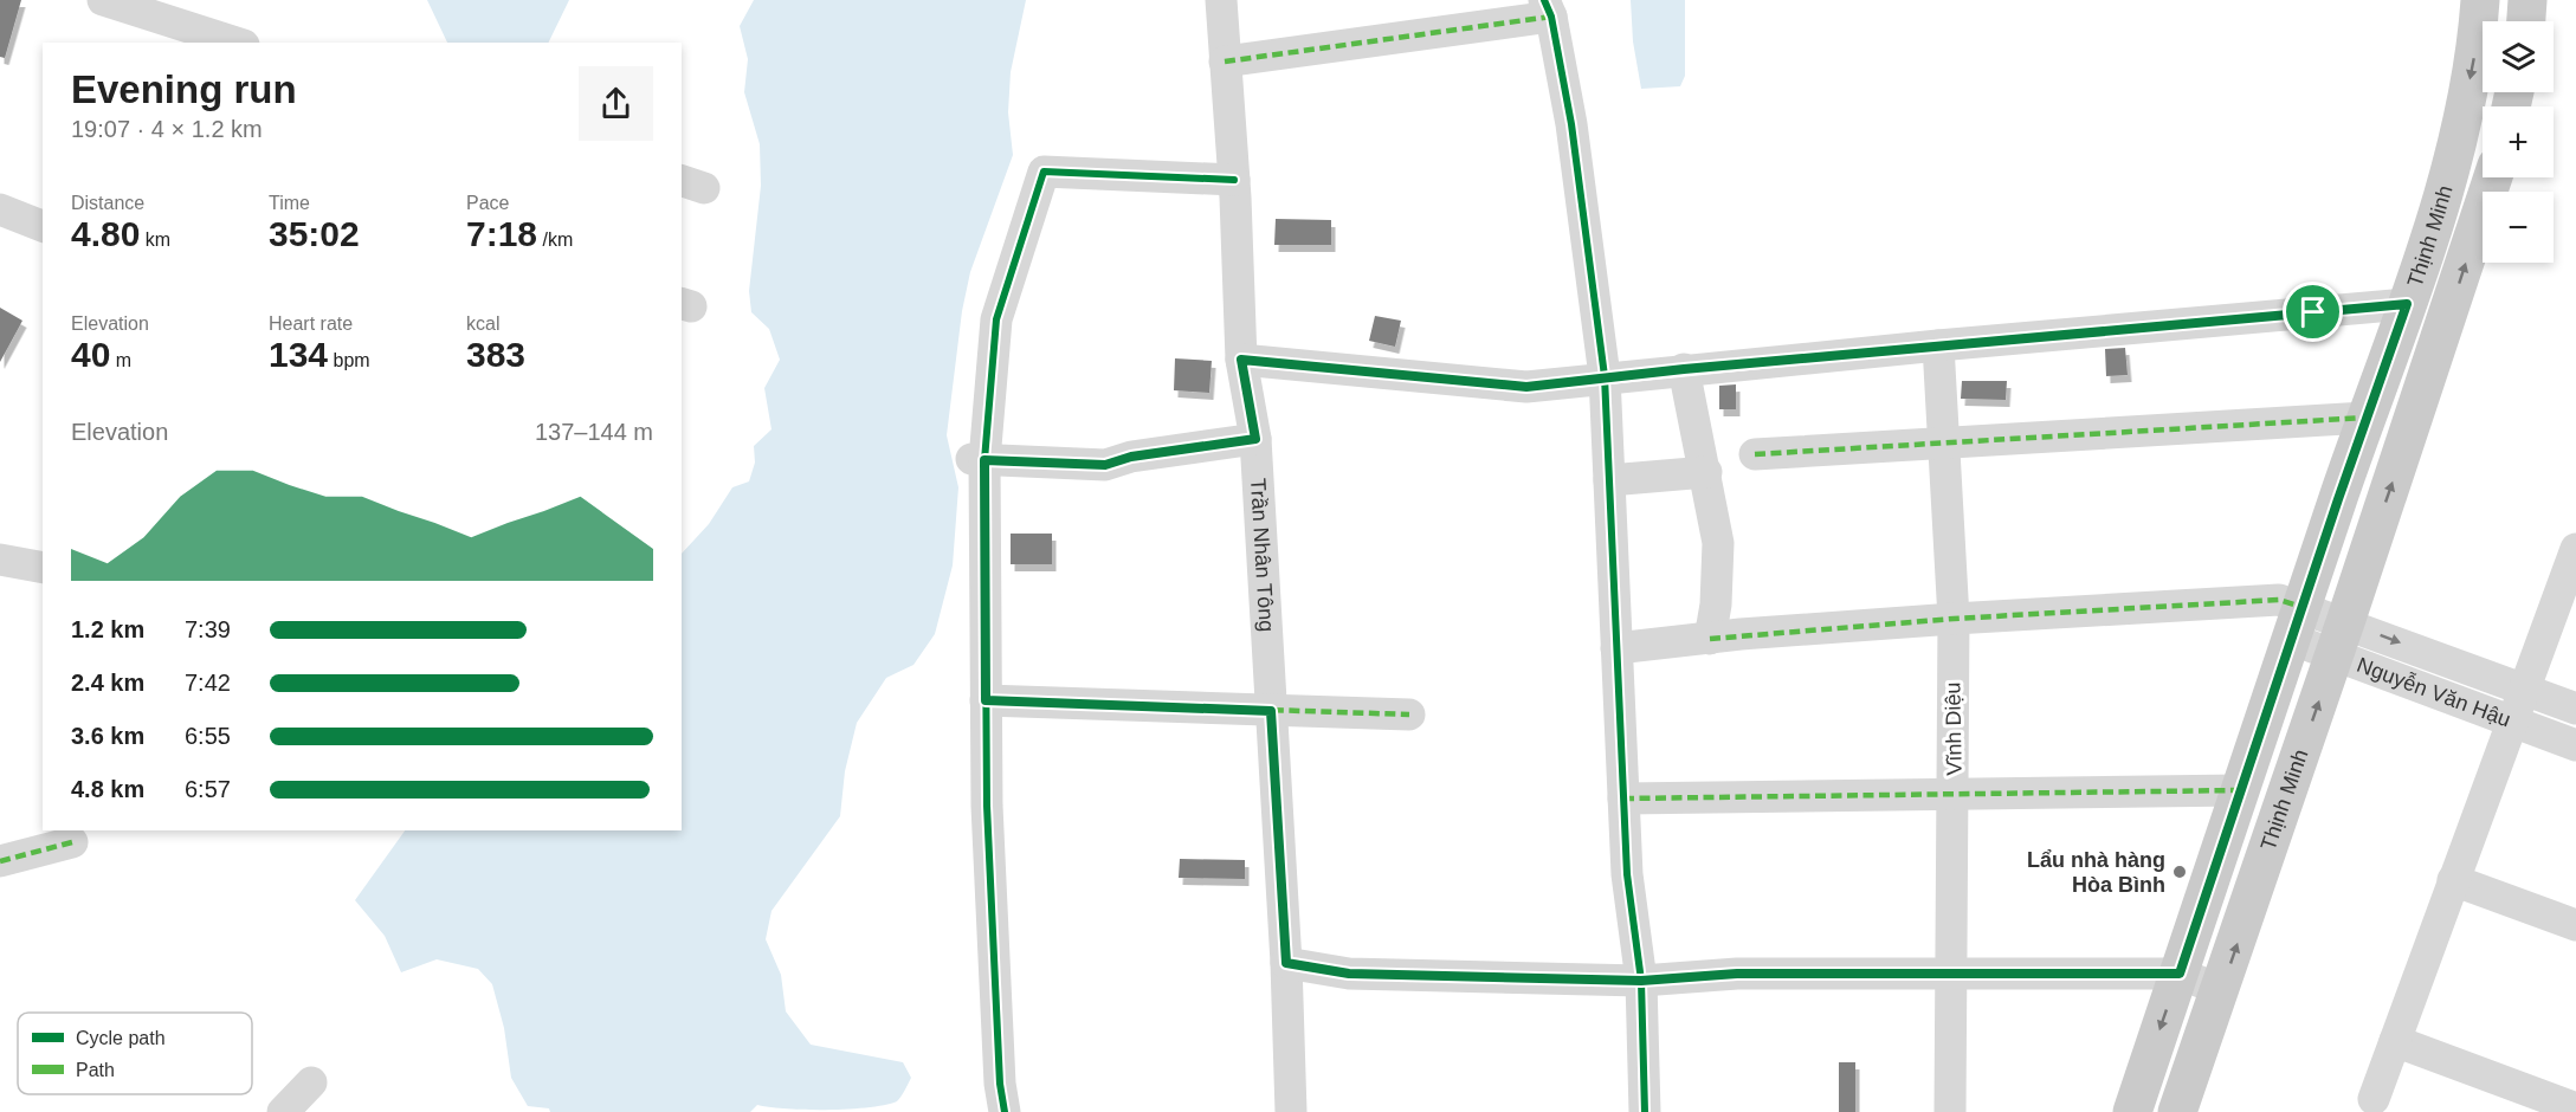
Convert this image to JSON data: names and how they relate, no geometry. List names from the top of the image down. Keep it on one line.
{"streets":{"main road":["Thịnh Minh"],"street":["Trần Nhân Tông","Nguyễn Văn Hậu","Vĩnh Diệu"]},"crossings":[["Thịnh Minh","Nguyễn Văn Hậu"],["Nguyễn Văn Hậu","Vĩnh Diệu"]],"places":["Lẩu nhà hàng Hòa Bình"],"legend":["Cycle path","Path"],"page":{"map_buttons":["+","−"],"heading":["Evening run","19:07 · 4 × 1.2 km"],"stats":[["Distance","4.80 km"],["Time","35:02"],["Pace","7:18 /km"],["Elevation","40 m"],["Heart rate","134 bpm"],["kcal","383"]],"chart":["Elevation","137–144 m"],"list":[{"name":"1.2 km","note":"7:39"},{"name":"2.4 km","note":"7:42"},{"name":"3.6 km","note":"6:55"},{"name":"4.8 km","note":"6:57"}]}}
